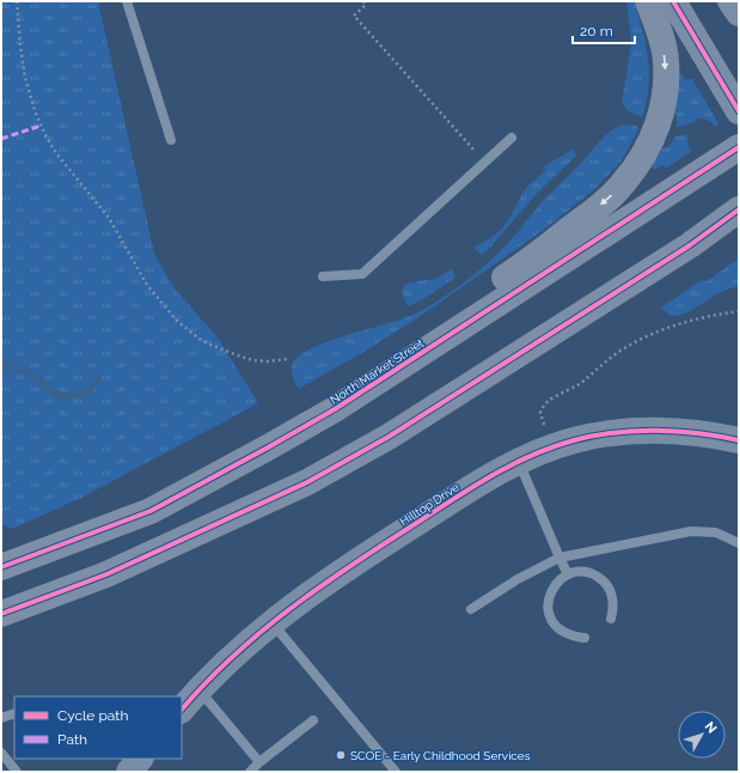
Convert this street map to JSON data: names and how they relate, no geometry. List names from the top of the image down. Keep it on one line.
{"streets":{"main road":["North Market Street","Hilltop Drive"]},"places":["SCOE - Early Childhood Services"],"legend":["Cycle path","Path"],"scale_bar":"20 m","north":"top right"}
